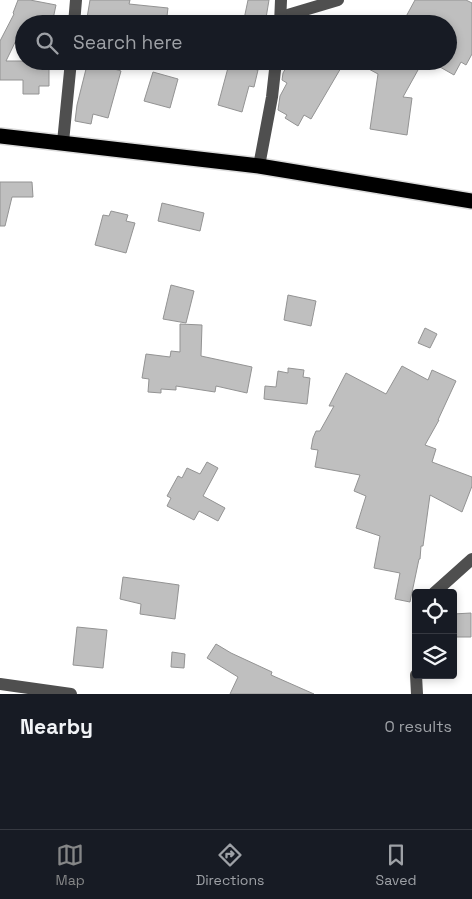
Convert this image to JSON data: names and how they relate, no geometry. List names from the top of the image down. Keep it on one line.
{"page":{"search":"Search here","heading":["Nearby","0 results"],"nav":["Map","Directions","Saved"]}}
